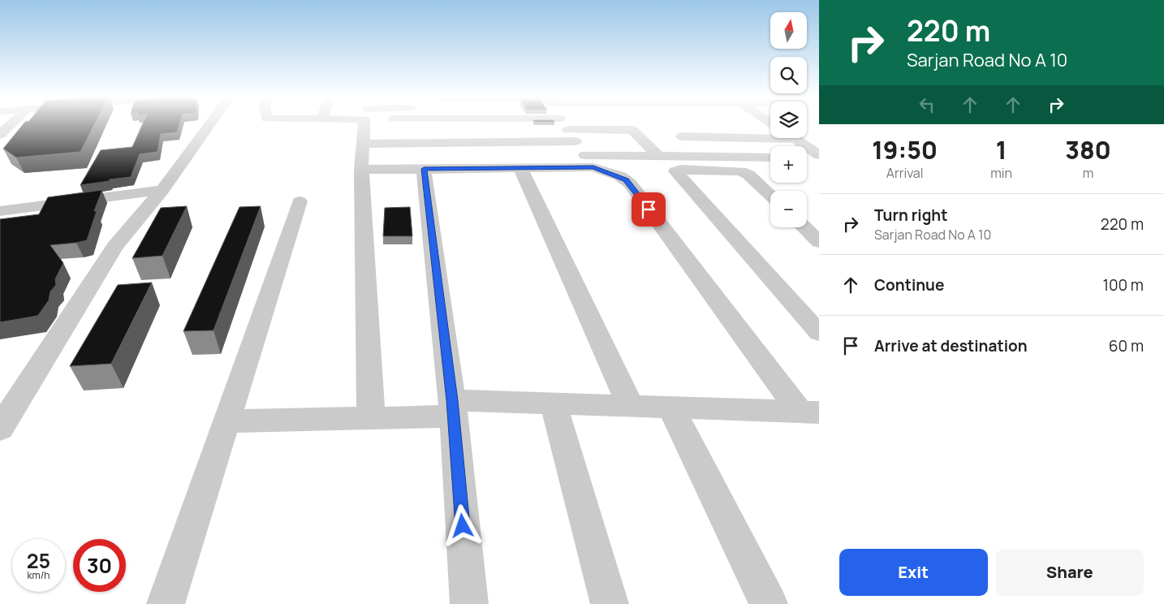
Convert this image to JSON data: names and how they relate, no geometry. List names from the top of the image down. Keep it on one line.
{"north":"top","page":{"turn":["220 m","Sarjan Road No A 10"],"map_buttons":["+","−"],"eta":["19:50","Arrival","1","min","380","m"],"list":[{"name":"Turn right","note":"Sarjan Road No A 10","value":"220 m"},{"name":"Continue","value":"100 m"},{"name":"Arrive at destination","value":"60 m"}],"speed":"25 km/h","limit":"30","buttons":["Exit","Share"]}}
